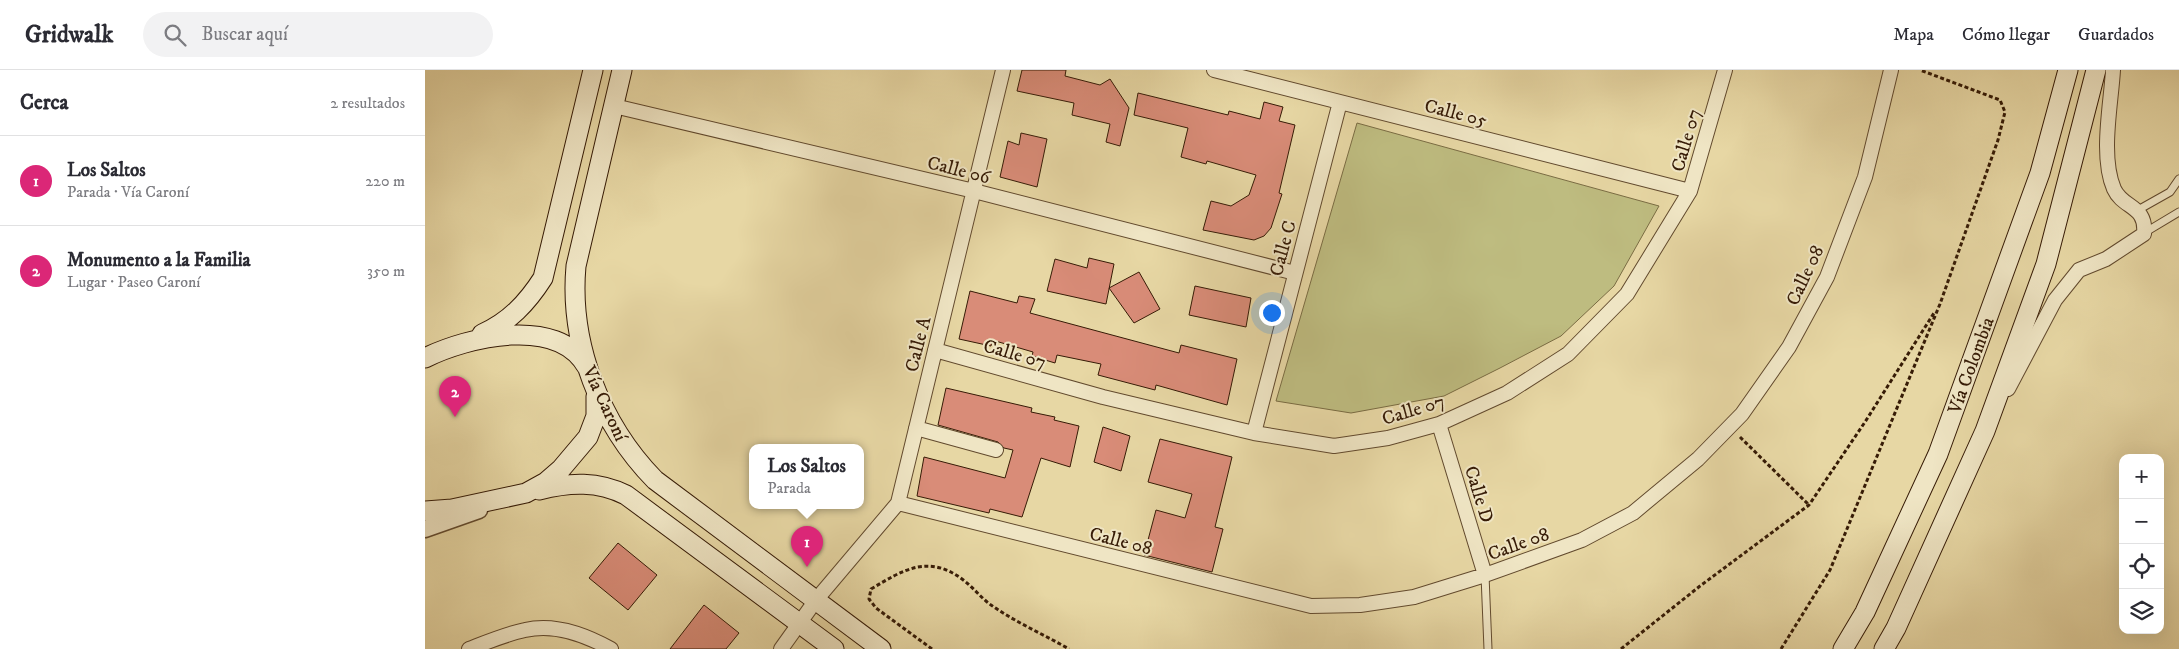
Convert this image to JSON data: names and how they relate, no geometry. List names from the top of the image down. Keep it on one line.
{"streets":{"main road":["Vía Colombia","Vía Caroní"],"street":["Calle 05","Calle 07","Calle 06","Calle C","Calle 08","Calle A","Calle D"]},"crossings":[["Calle 05","Calle 07"],["Calle 05","Calle C"],["Calle 07","Calle C"],["Calle 07","Calle A"],["Calle 07","Calle D"],["Calle 06","Calle C"],["Calle 06","Calle A"],["Calle 06","Vía Caroní"],["Calle 08","Calle A"],["Calle 08","Calle D"],["Calle A","Vía Caroní"]],"page":{"header":"Gridwalk","search":"Buscar aquí","nav":["Mapa","Cómo llegar","Guardados"],"heading":["Cerca","2 resultados"],"list":[{"mark":"1","name":"Los Saltos","note":"Parada · Vía Caroní","value":"220 m"},{"mark":"2","name":"Monumento a la Familia","note":"Lugar · Paseo Caroní","value":"350 m"}],"pins":["2","1"],"popup":["Los Saltos","Parada"],"map_buttons":["+","−"]}}
